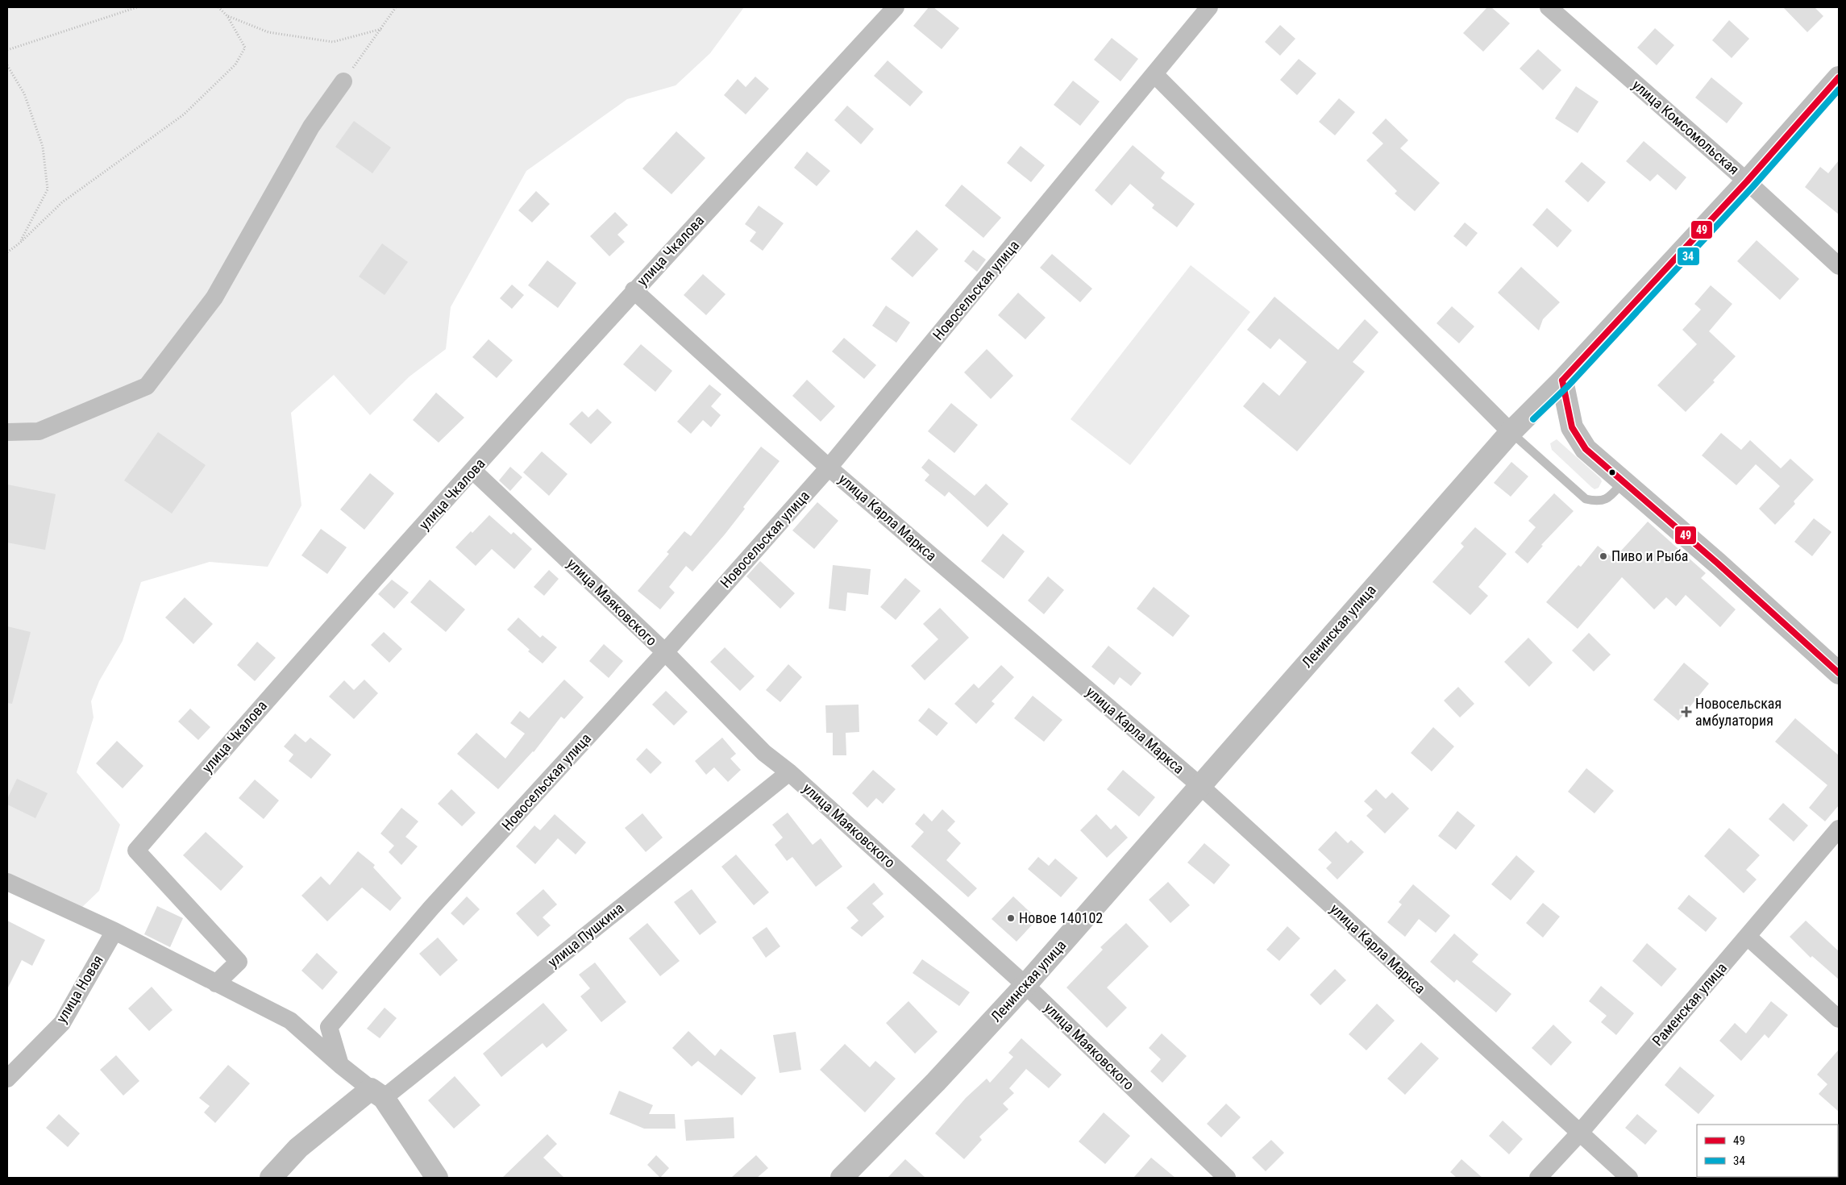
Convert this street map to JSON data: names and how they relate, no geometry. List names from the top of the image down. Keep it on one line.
{"streets":{"street":["улица Комсомольская","улица Чкалова","Новосельская улица","улица Карла Маркса","улица Маяковского","Ленинская улица","улица Пушкина","улица Новая","Раменская улица"]},"crossings":[["улица Комсомольская","Ленинская улица"],["улица Чкалова","улица Карла Маркса"],["улица Чкалова","улица Маяковского"],["Новосельская улица","улица Карла Маркса"],["Новосельская улица","улица Маяковского"],["улица Карла Маркса","Ленинская улица"],["улица Карла Маркса","Раменская улица"],["улица Маяковского","Ленинская улица"],["улица Маяковского","улица Пушкина"]],"places":{"other":["Пиво и Рыба","Новое 140102"],"health":["Новосельская амбулатория"]},"lines":["transit line 49","transit line 34"],"legend":["49","34"]}
